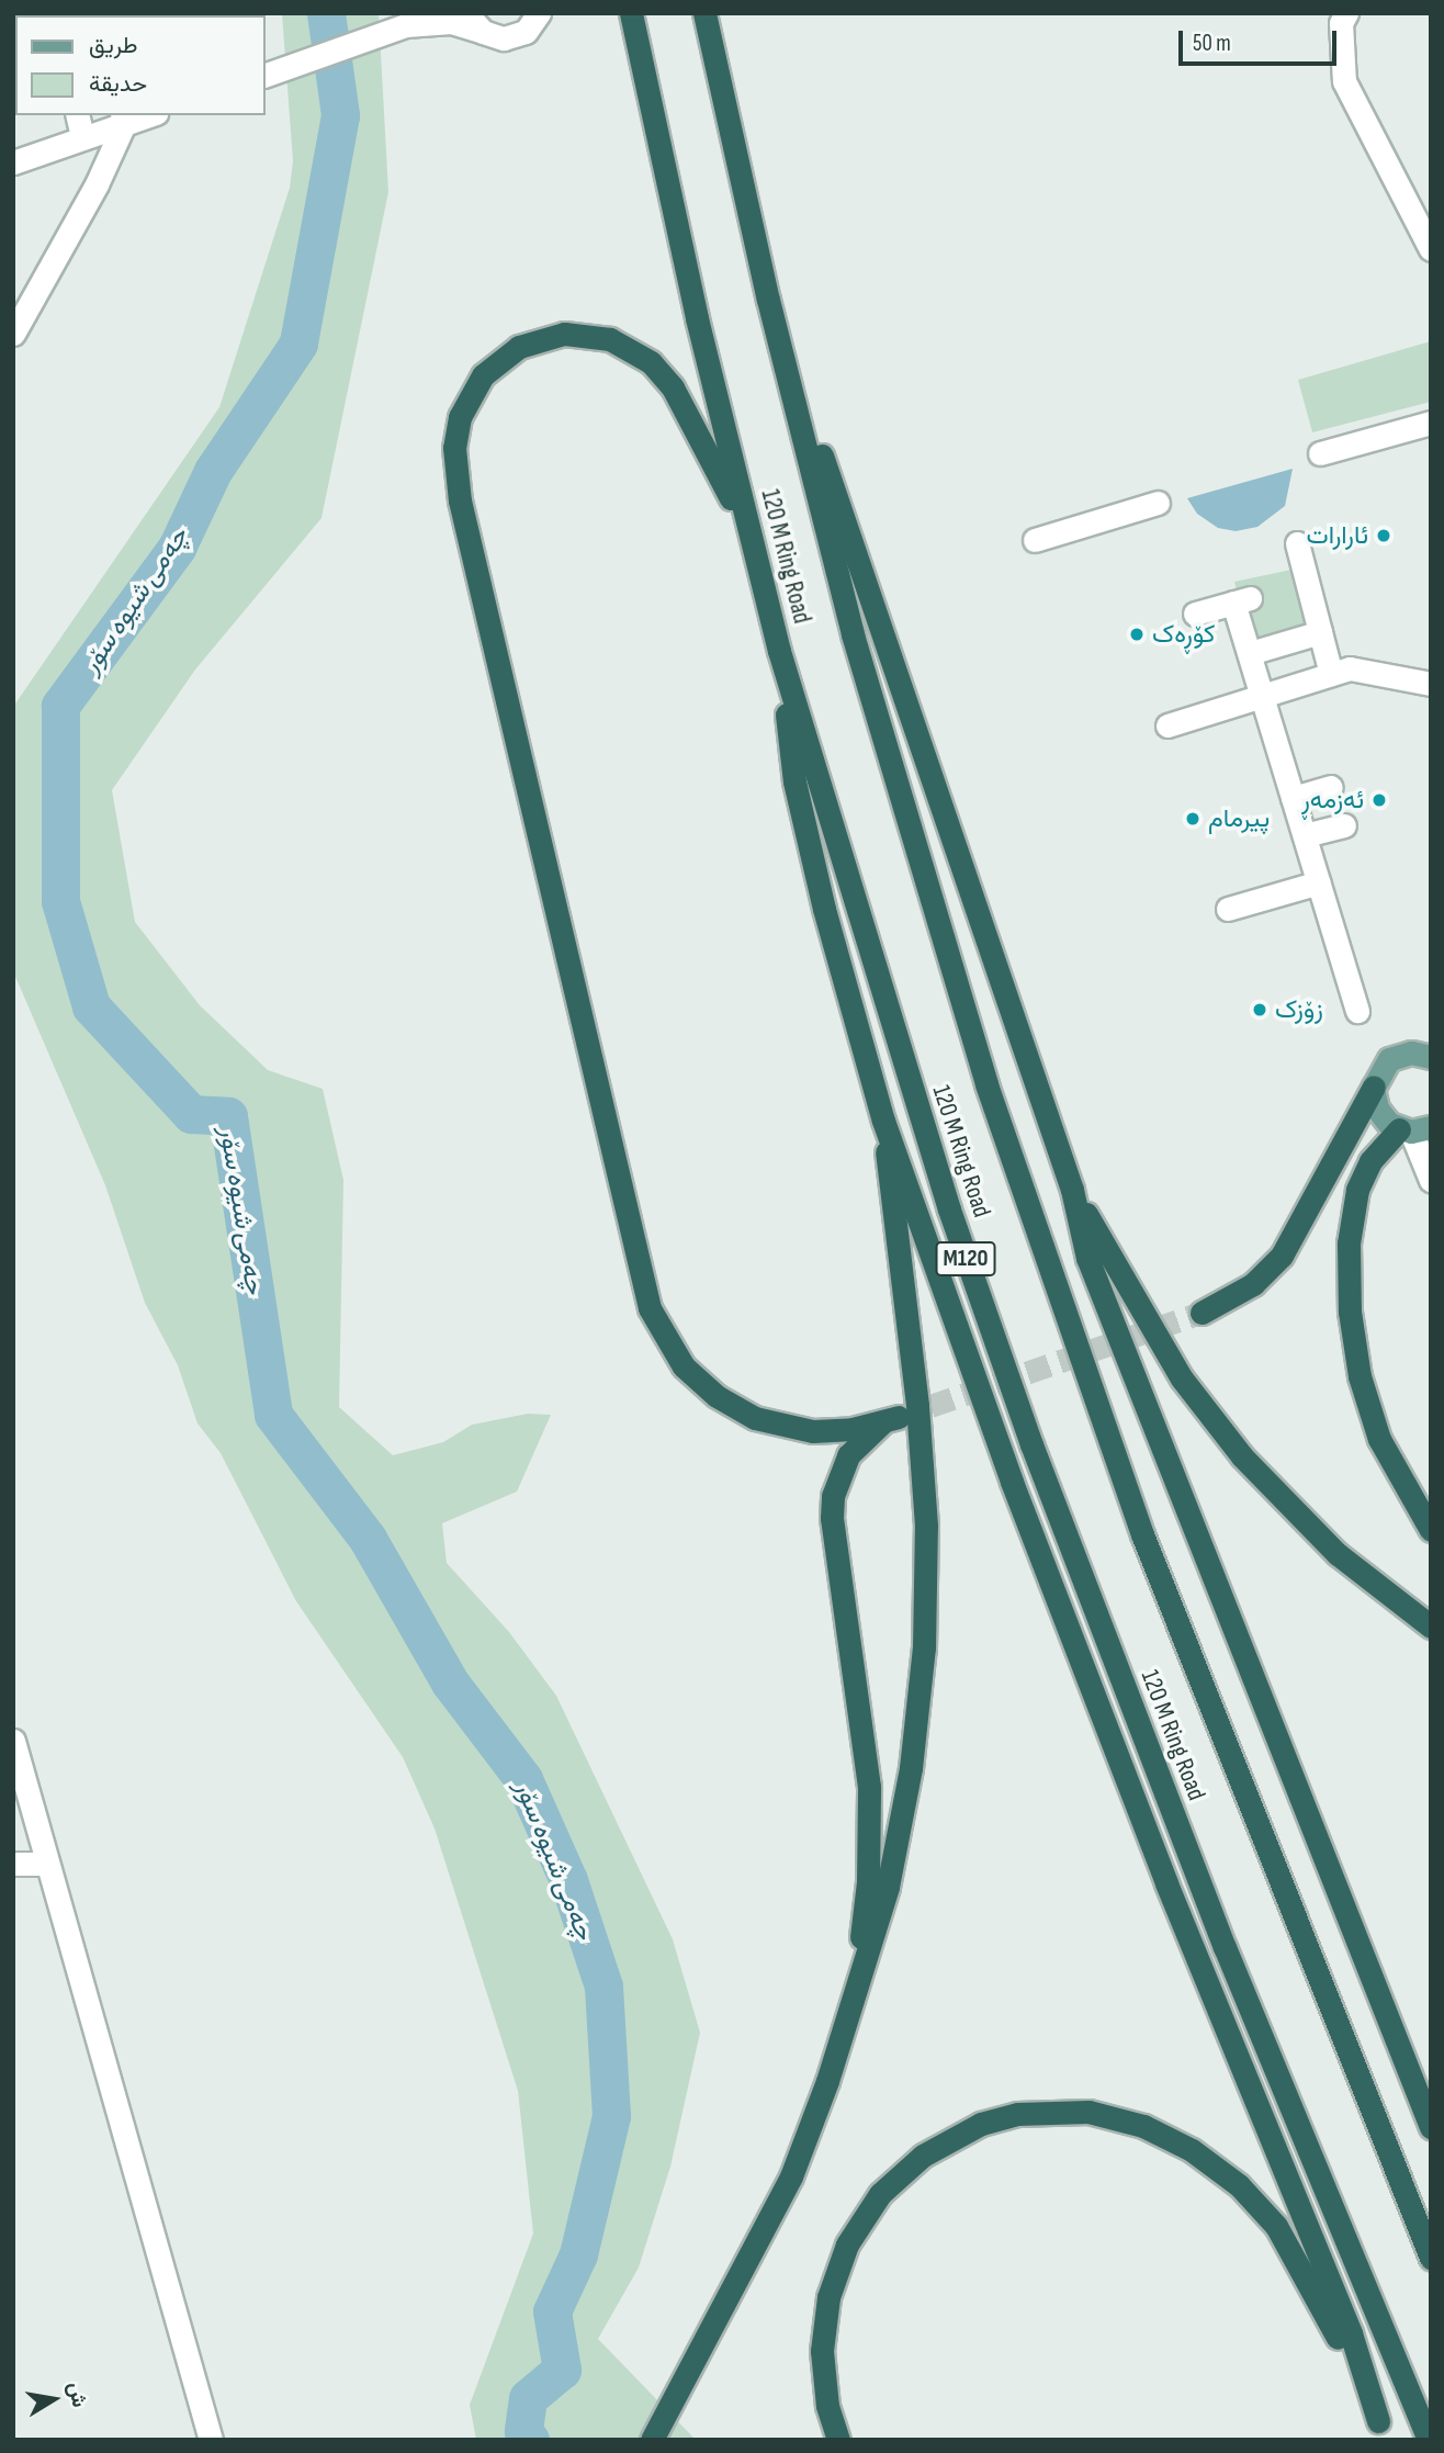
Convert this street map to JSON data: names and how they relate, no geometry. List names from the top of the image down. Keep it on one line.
{"streets":{"highway":["120 M Ring Road","M120"]},"water":["چەمی شیوە سۆر"],"places":["ئارارات","کۆڕەک","ئەزمەڕ","پیرمام","زۆزک"],"legend":["طريق","حديقة"],"scale_bar":"50 m","north":"right"}
